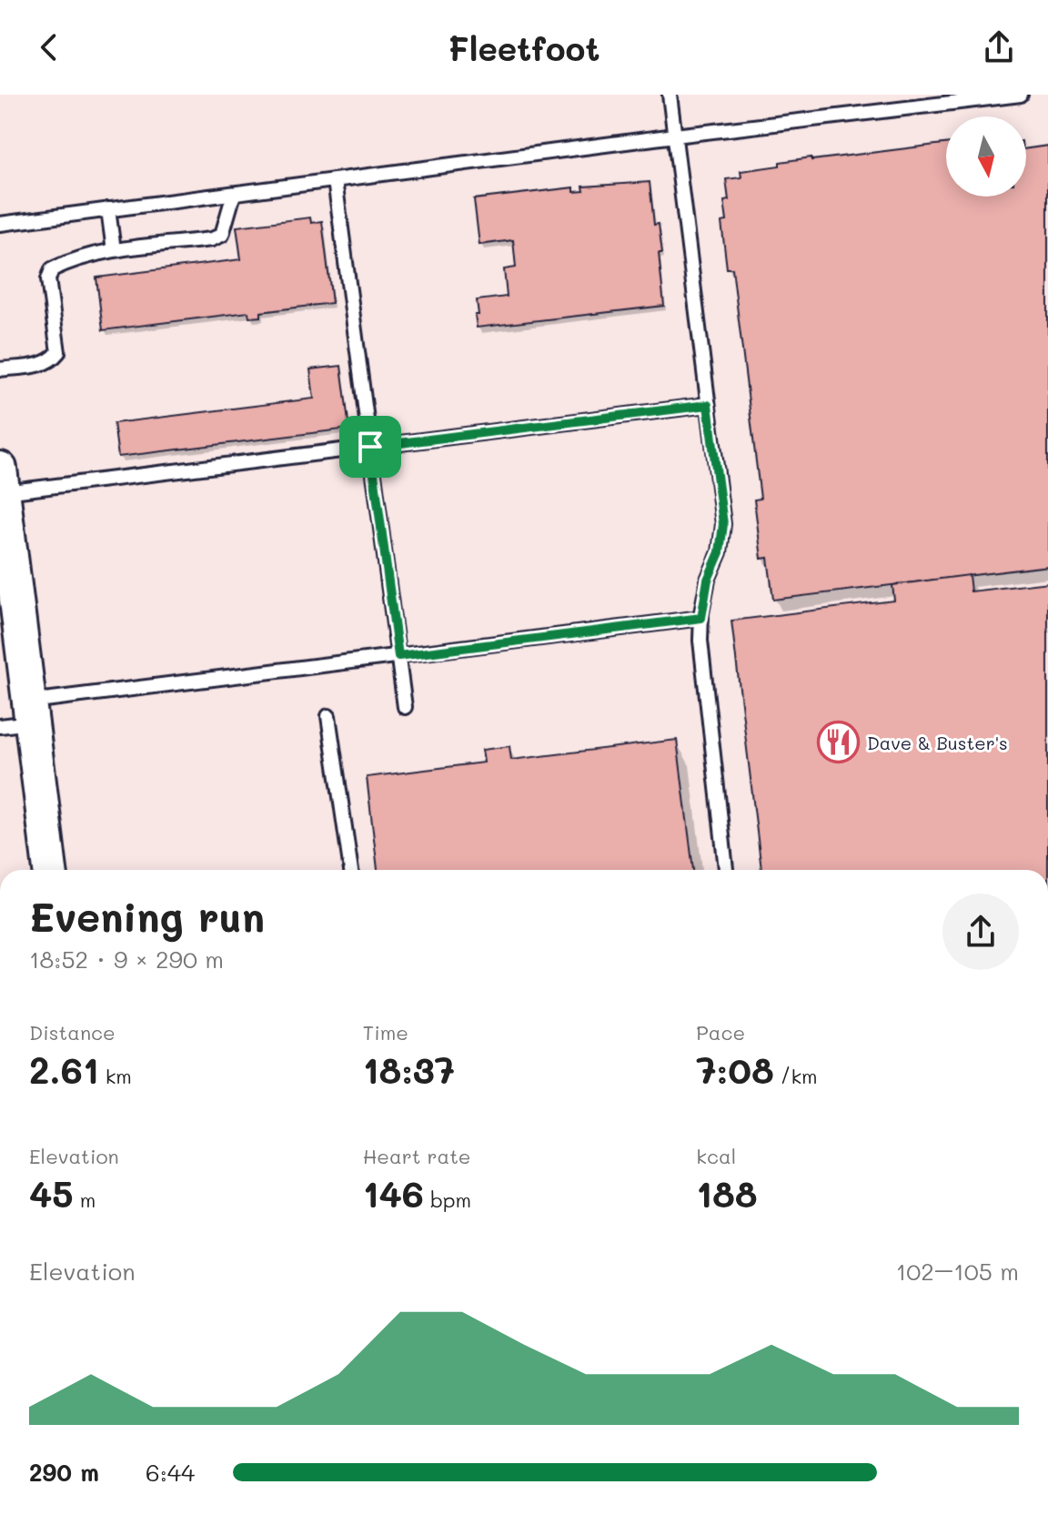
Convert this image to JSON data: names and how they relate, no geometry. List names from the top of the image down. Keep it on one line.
{"places":{"restaurant":["Dave & Buster's"]},"north":"bottom","page":{"header":"Fleetfoot","heading":["Evening run","18:52 · 9 × 290 m"],"stats":[["Distance","2.61 km"],["Time","18:37"],["Pace","7:08 /km"],["Elevation","45 m"],["Heart rate","146 bpm"],["kcal","188"]],"chart":["Elevation","102–105 m"],"list":[{"name":"290 m","note":"6:44"}]}}
